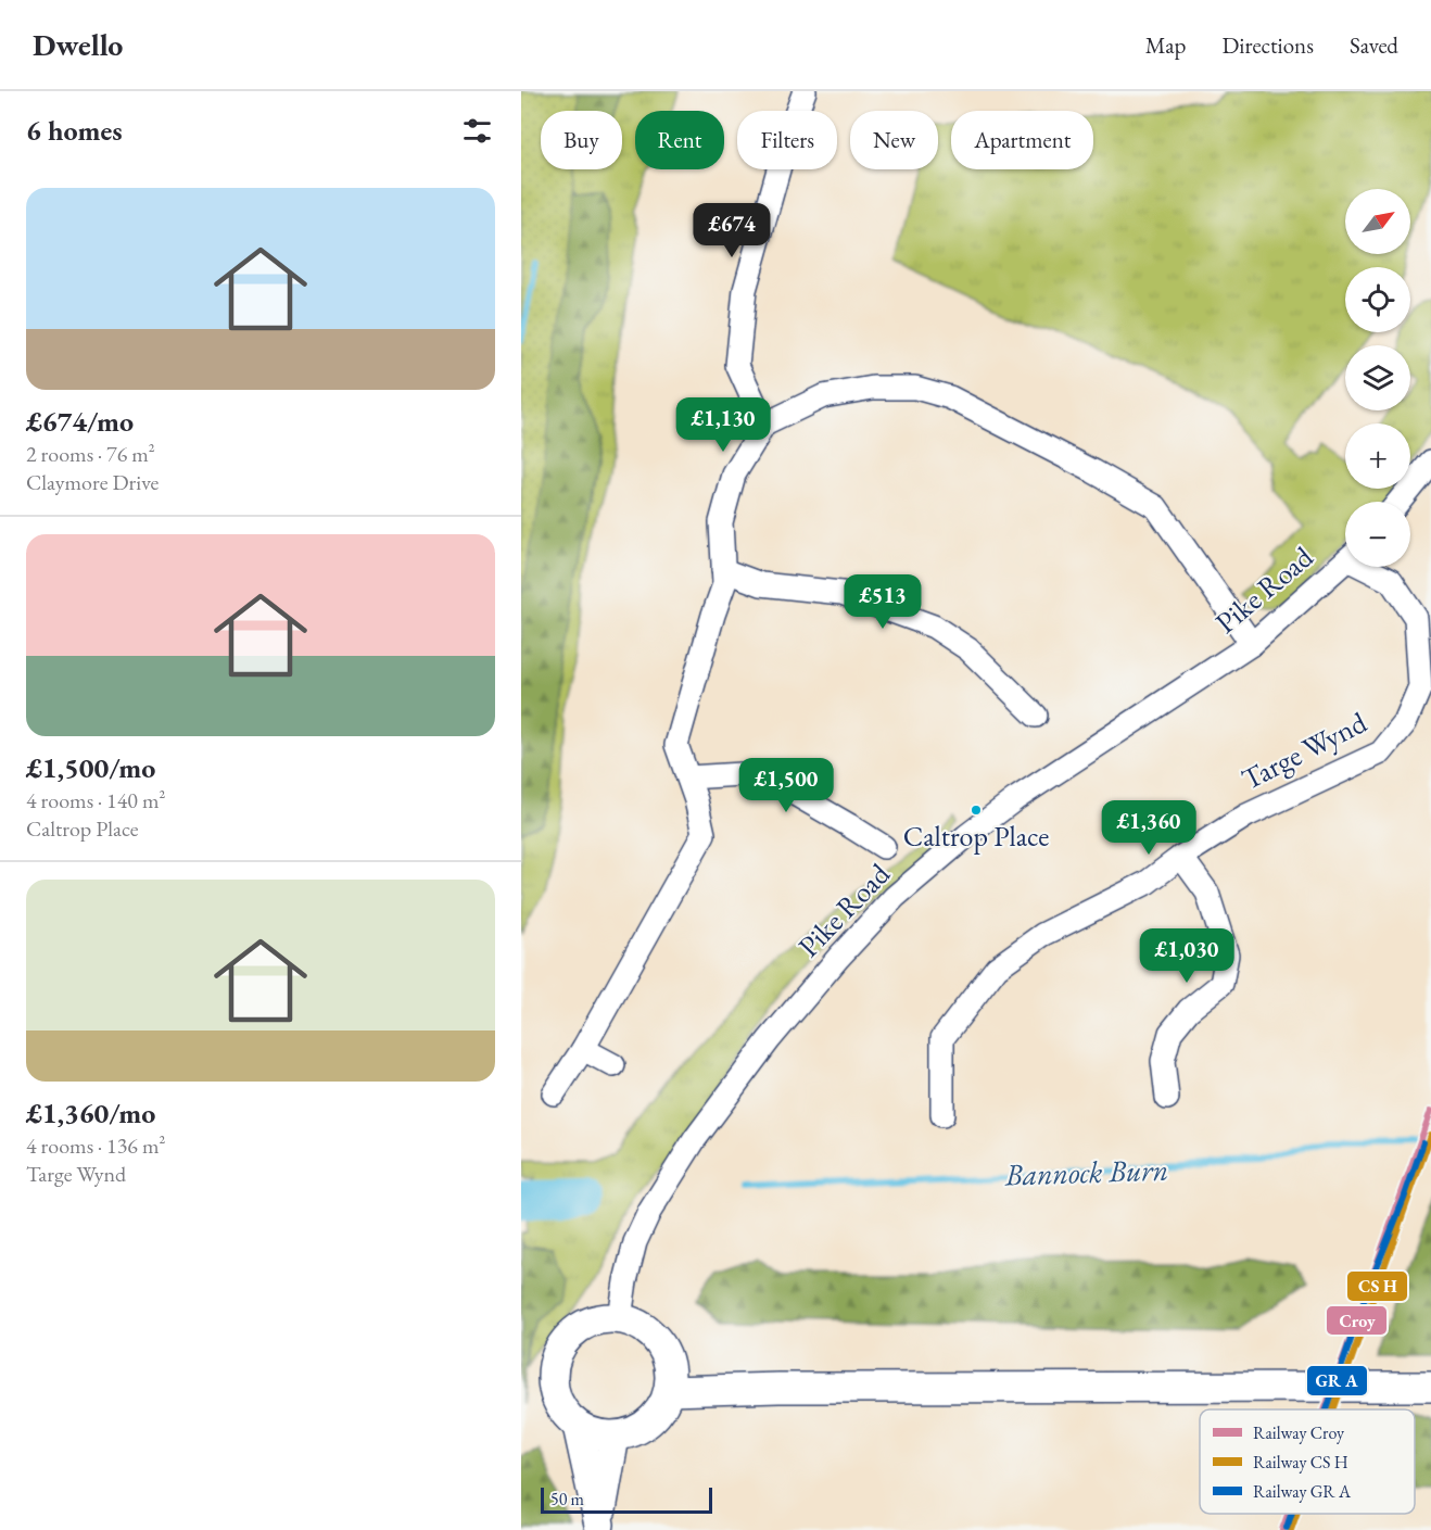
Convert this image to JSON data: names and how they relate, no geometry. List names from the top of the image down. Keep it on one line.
{"streets":{"street":["Pike Road","Targe Wynd"]},"water":["Bannock Burn"],"places":["Caltrop Place"],"lines":["rail line Croy"],"legend":["Railway Croy","Railway CS H","Railway GR A"],"scale_bar":"50 m","north":"top right","page":{"header":"Dwello","nav":["Map","Directions","Saved"],"heading":"6 homes","chip":["Buy","Rent","Filters","New","Apartment"],"list":[{"name":"£674/mo","note":"2 rooms · 76 m² · Claymore Drive"},{"name":"£1,500/mo","note":"4 rooms · 140 m² · Caltrop Place"},{"name":"£1,360/mo","note":"4 rooms · 136 m² · Targe Wynd"}],"map_buttons":["+","−"],"price":["£674","£1,130","£513","£1,500","£1,360","£1,030"],"scale":"50 m"}}
